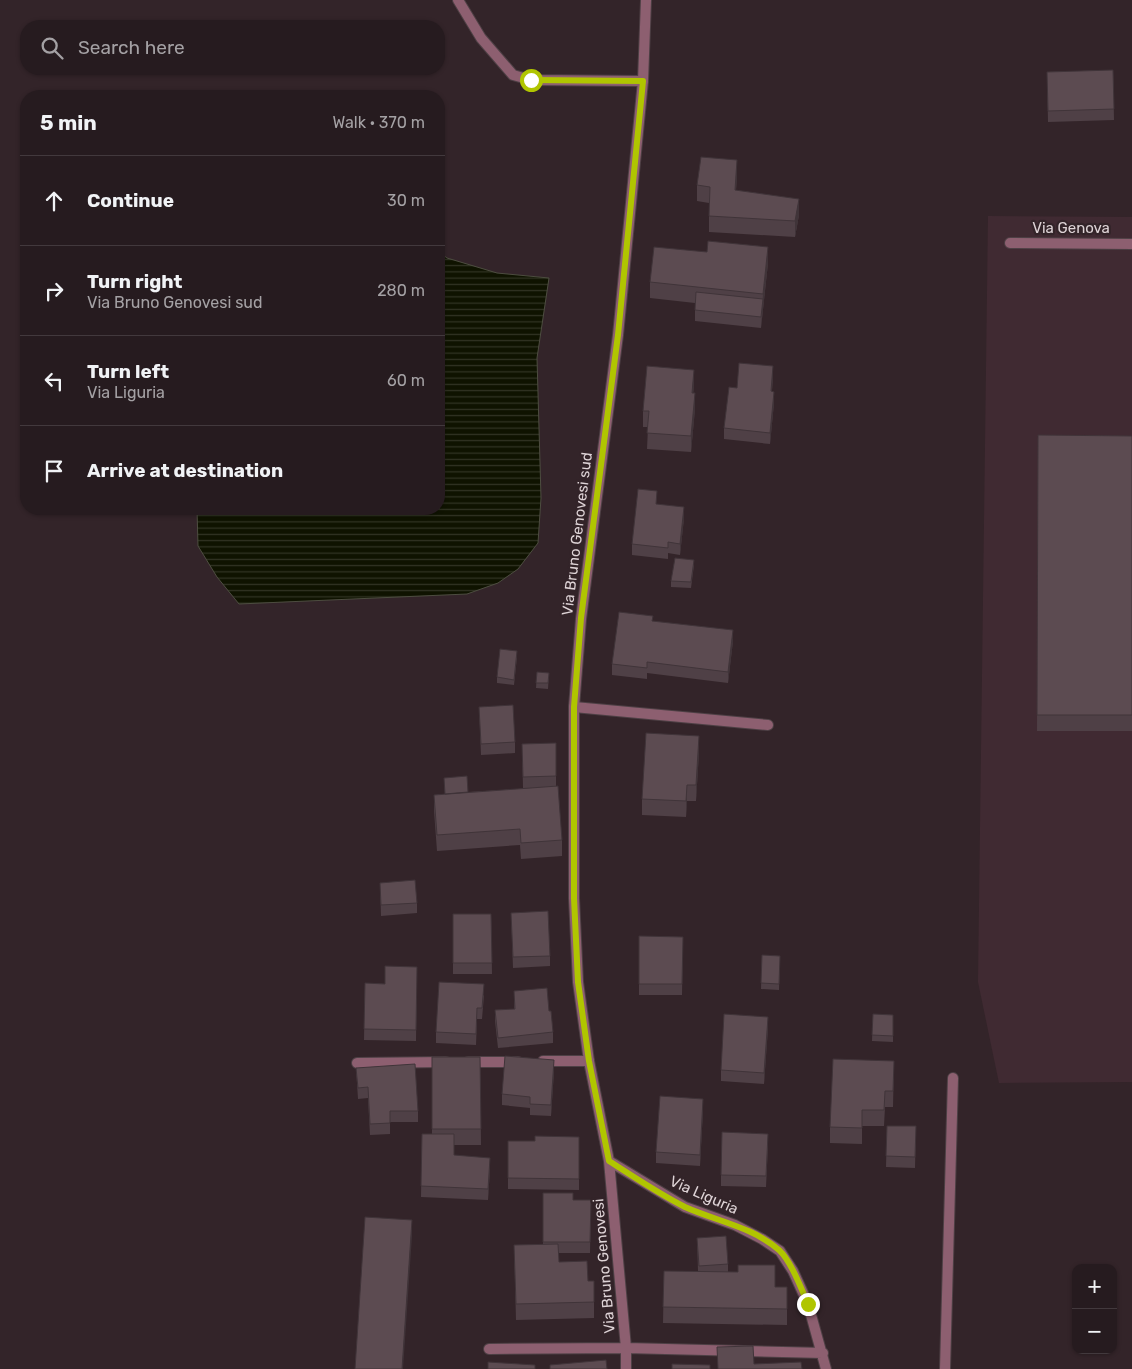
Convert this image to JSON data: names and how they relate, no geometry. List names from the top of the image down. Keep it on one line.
{"streets":{"street":["Via Genova","Via Bruno Genovesi sud","Via Liguria","Via Bruno Genovesi"]},"crossings":[["Via Bruno Genovesi sud","Via Liguria"],["Via Bruno Genovesi sud","Via Bruno Genovesi"],["Via Liguria","Via Bruno Genovesi"]],"page":{"search":"Search here","heading":["5 min","Walk · 370 m"],"list":[["Continue","30 m"],["Turn right","Via Bruno Genovesi sud","280 m"],["Turn left","Via Liguria","60 m"],"Arrive at destination"],"map_buttons":["+","−"]}}
